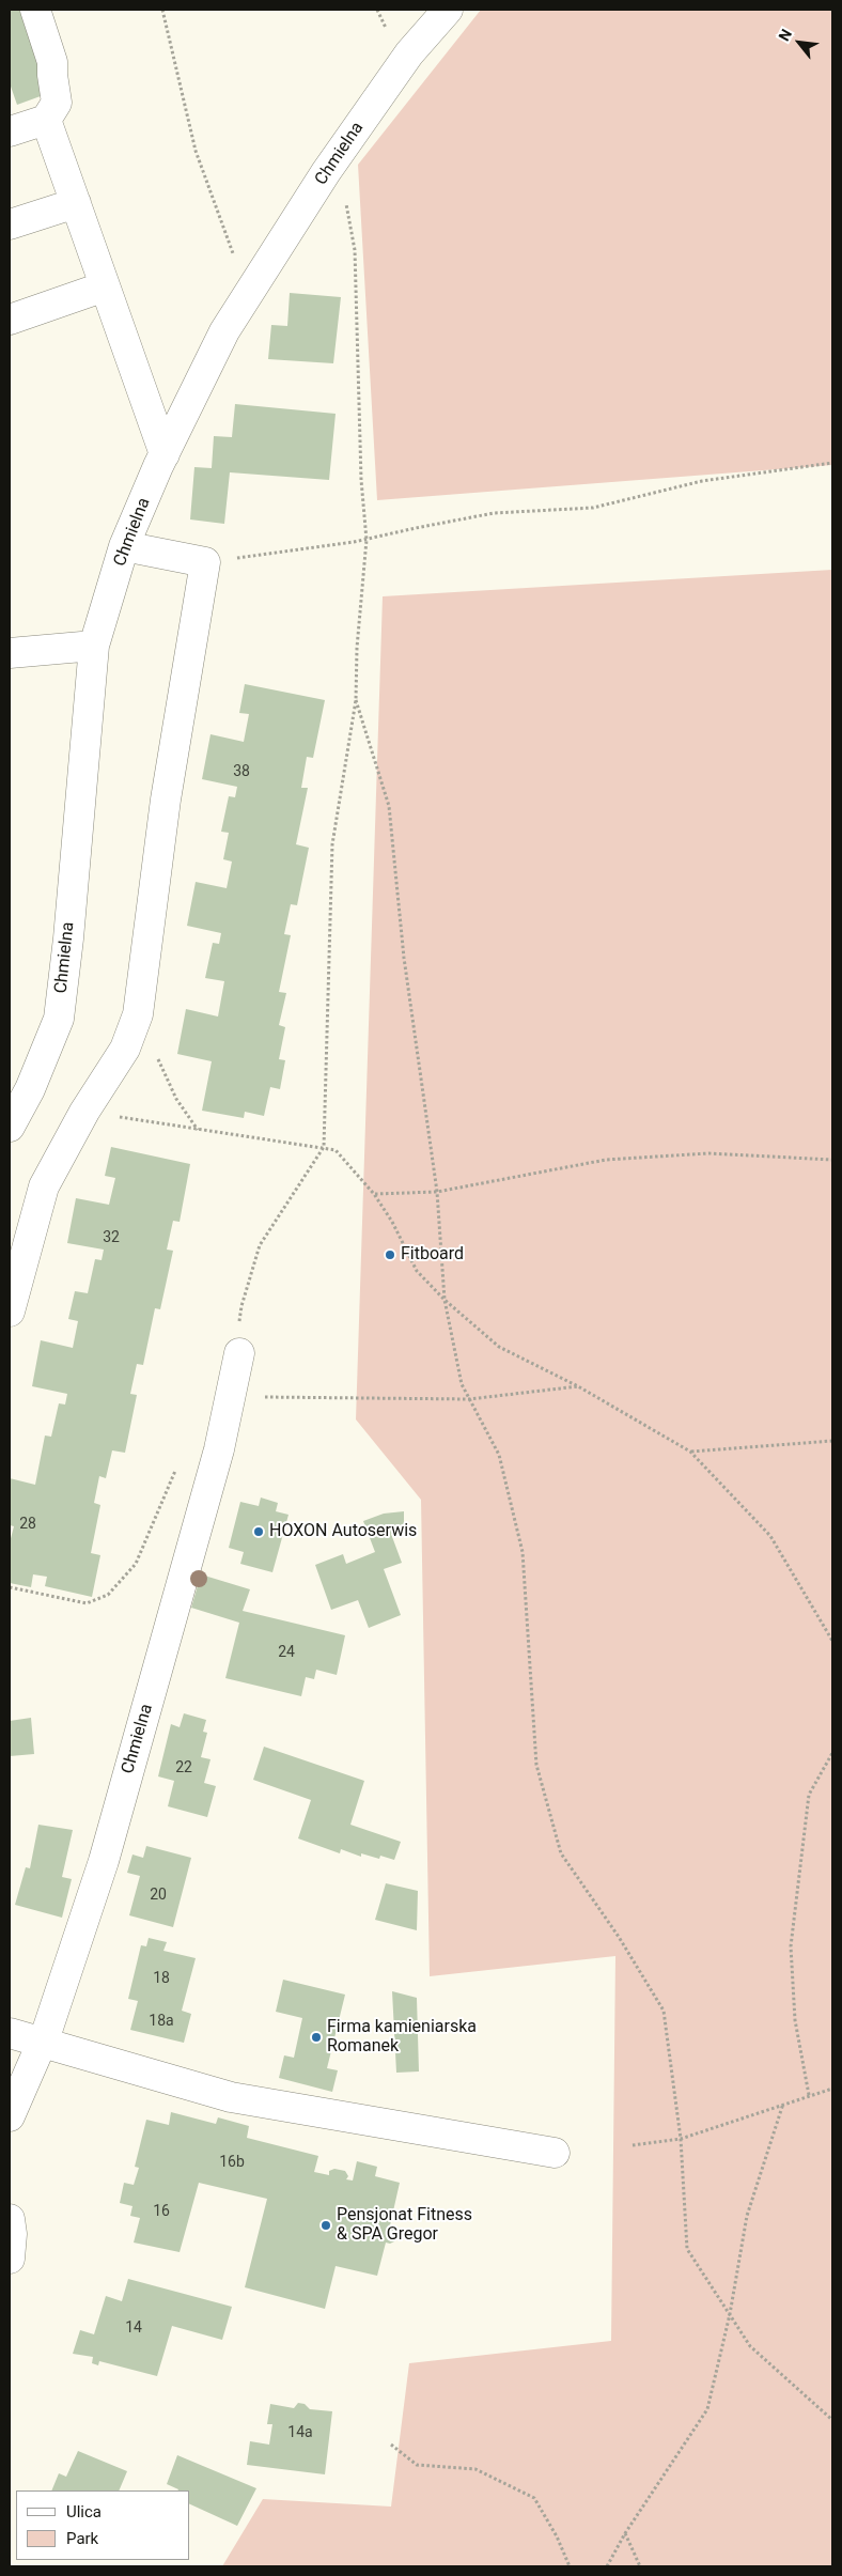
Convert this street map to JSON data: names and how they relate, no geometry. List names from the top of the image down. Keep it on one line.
{"streets":{"street":["Chmielna"]},"places":["Fitboard","HOXON Autoserwis","Firma kamieniarska Romanek","Pensjonat Fitness & SPA Gregor"],"house_numbers":["38","32","28","24","22","20","18","18a","16b","16","14","14a"],"legend":["Ulica","Park"],"north":"top left"}
